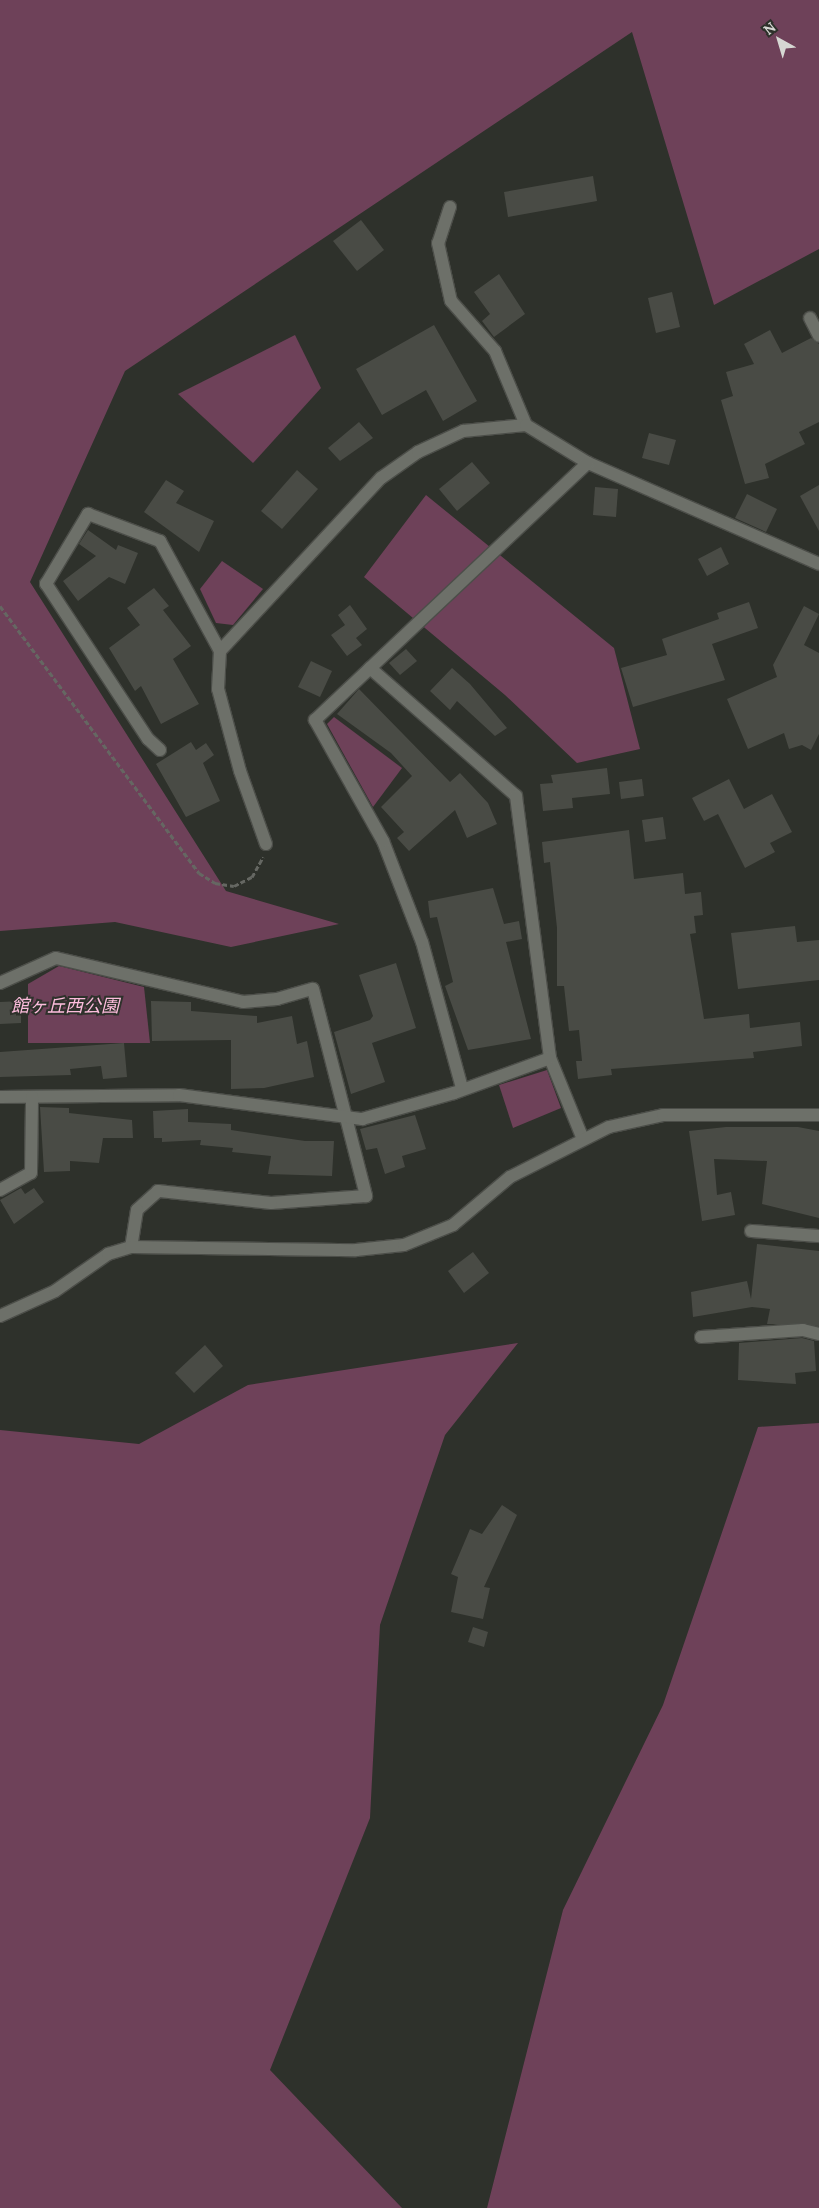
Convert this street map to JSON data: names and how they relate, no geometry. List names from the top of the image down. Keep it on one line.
{"parks":["館ヶ丘西公園"],"north":"top left"}
